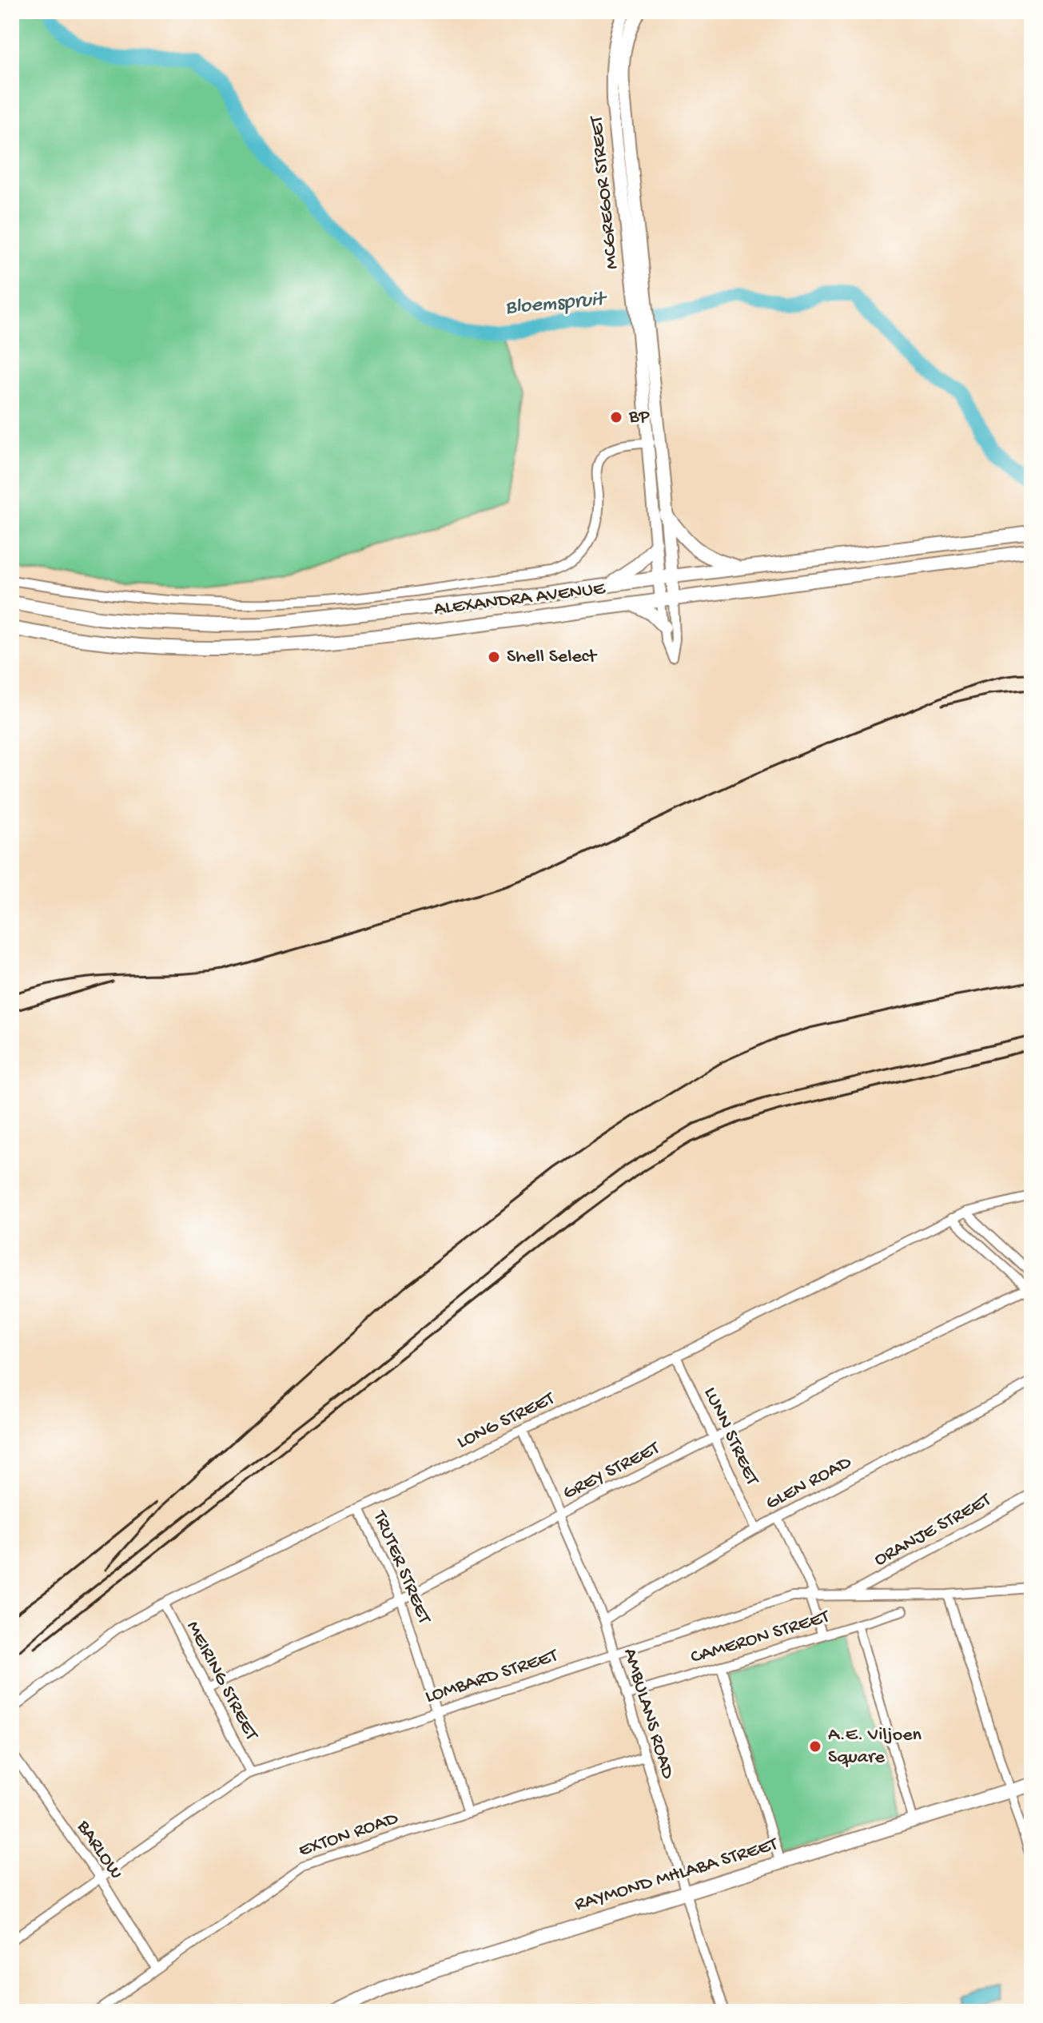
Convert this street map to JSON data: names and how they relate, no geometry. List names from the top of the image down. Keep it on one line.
{"streets":{"main road":["MCGREGOR STREET","ALEXANDRA AVENUE","RAYMOND MHLABA STREET"],"street":["LONG STREET","LUNN STREET","GREY STREET","GLEN ROAD","ORANJE STREET","TRUTER STREET","CAMERON STREET","LOMBARD STREET","MEIRING STREET","AMBULANS ROAD","EXTON ROAD","BARLOW"]},"crossings":[["MCGREGOR STREET","ALEXANDRA AVENUE"],["LONG STREET","LUNN STREET"],["LONG STREET","TRUTER STREET"],["LONG STREET","MEIRING STREET"],["LONG STREET","AMBULANS ROAD"],["LUNN STREET","GREY STREET"],["LUNN STREET","GLEN ROAD"],["GREY STREET","TRUTER STREET"],["GREY STREET","MEIRING STREET"],["GREY STREET","AMBULANS ROAD"],["GLEN ROAD","AMBULANS ROAD"],["ORANJE STREET","LOMBARD STREET"],["TRUTER STREET","LOMBARD STREET"],["TRUTER STREET","EXTON ROAD"],["CAMERON STREET","AMBULANS ROAD"],["LOMBARD STREET","MEIRING STREET"],["LOMBARD STREET","AMBULANS ROAD"],["LOMBARD STREET","BARLOW"],["AMBULANS ROAD","EXTON ROAD"],["AMBULANS ROAD","RAYMOND MHLABA STREET"],["EXTON ROAD","BARLOW"]],"water":["Bloemspruit"],"places":["BP","Shell Select","A.E. Viljoen Square"]}
